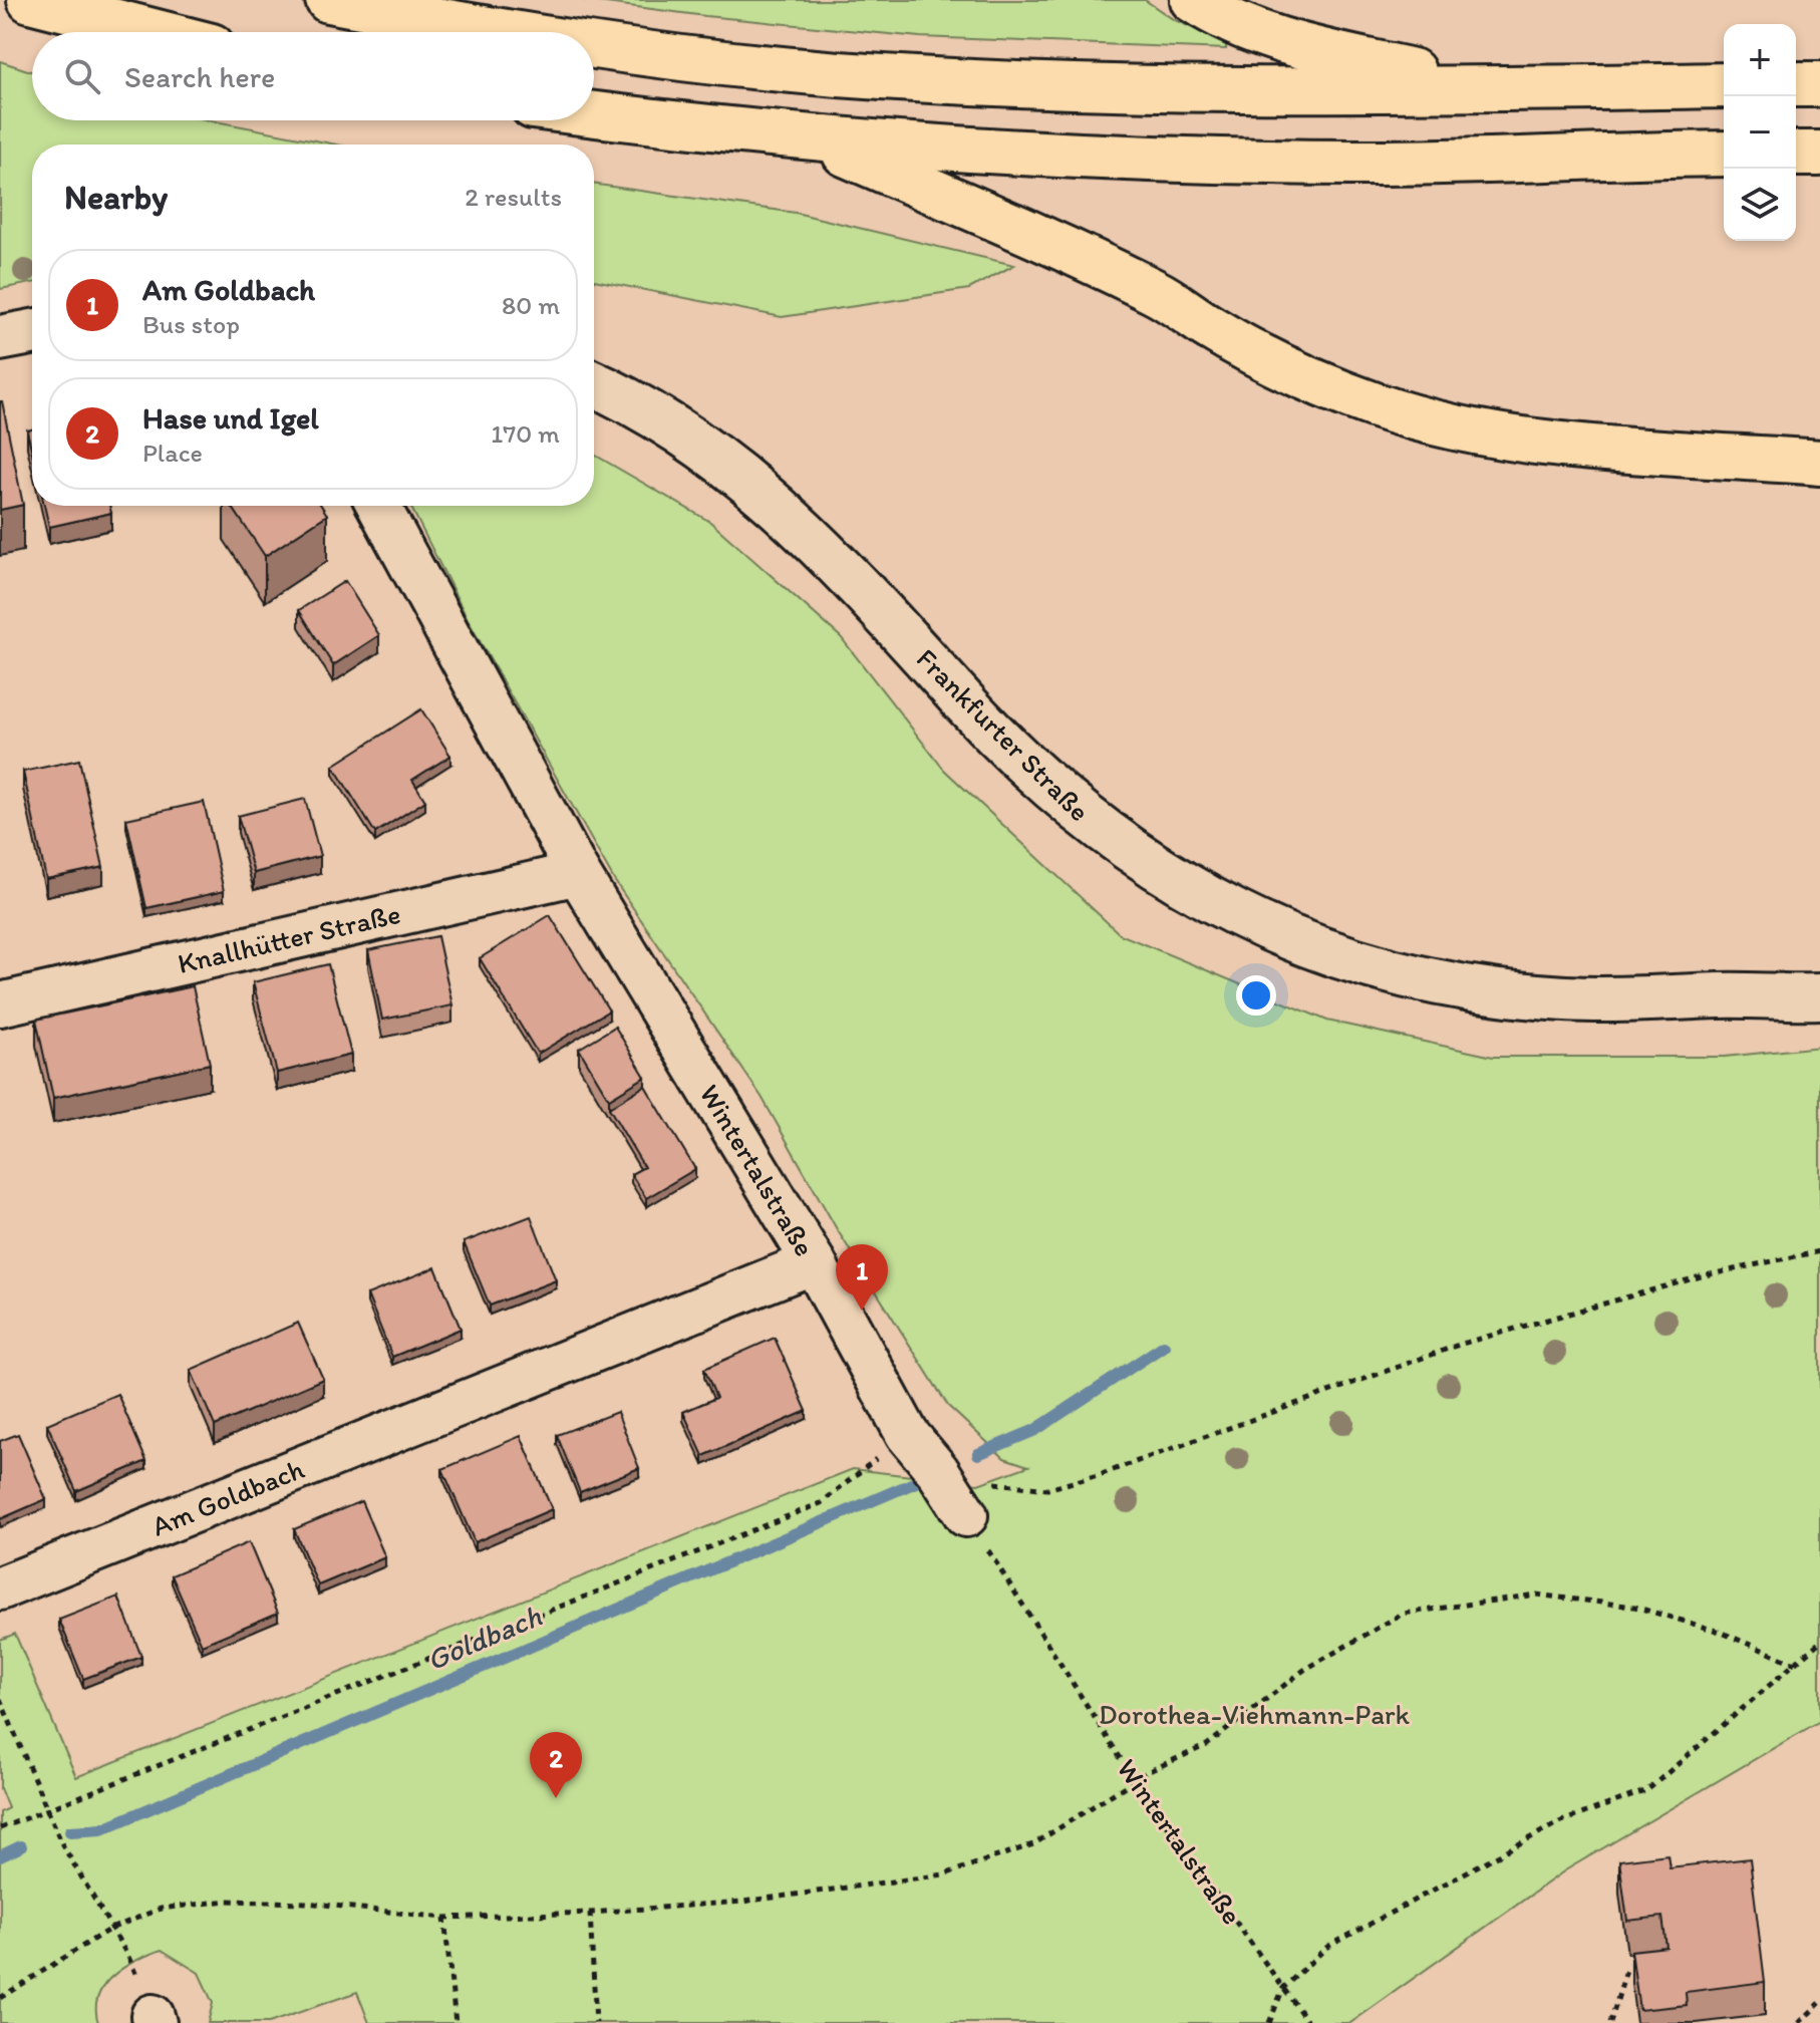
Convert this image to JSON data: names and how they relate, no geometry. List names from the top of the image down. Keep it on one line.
{"streets":{"main road":["Frankfurter Straße"],"street":["Knallhütter Straße","Wintertalstraße","Am Goldbach"]},"crossings":[["Knallhütter Straße","Wintertalstraße"],["Wintertalstraße","Am Goldbach"]],"water":["Goldbach"],"parks":["Dorothea-Viehmann-Park"],"page":{"map_buttons":["+","−"],"search":"Search here","heading":["Nearby","2 results"],"list":[{"mark":"1","name":"Am Goldbach","note":"Bus stop","value":"80 m"},{"mark":"2","name":"Hase und Igel","note":"Place","value":"170 m"}],"pins":["1","2"]}}
